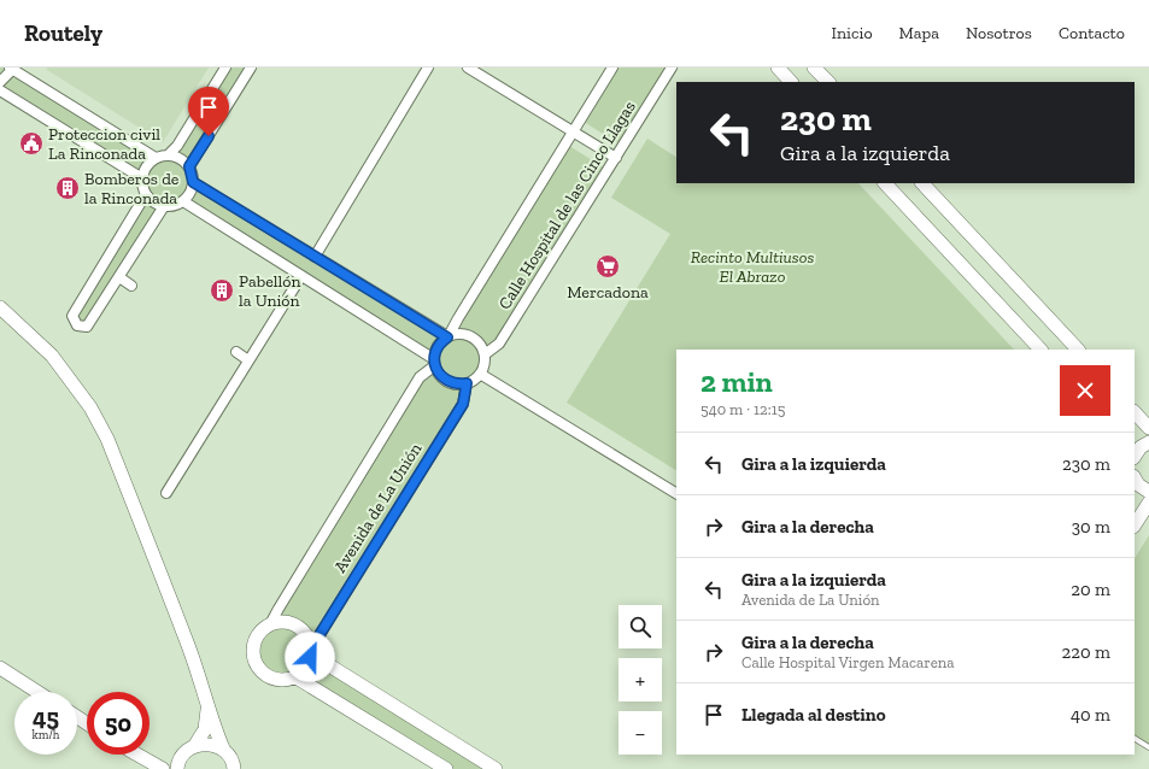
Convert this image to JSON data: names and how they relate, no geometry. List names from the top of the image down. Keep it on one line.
{"streets":{"street":["Calle Hospital de las Cinco Llagas","Avenida de La Unión"]},"crossings":[["Calle Hospital de las Cinco Llagas","Avenida de La Unión"]],"parks":["Recinto Multiusos El Abrazo"],"places":{"public building":["Proteccion civil La Rinconada"],"building":["Bomberos de la Rinconada","Pabellón la Unión"],"supermarket":["Mercadona"]},"page":{"header":"Routely","nav":["Inicio","Mapa","Nosotros","Contacto"],"turn":["230 m","Gira a la izquierda"],"heading":["2 min","540 m · 12:15"],"list":[{"name":"Gira a la izquierda","value":"230 m"},{"name":"Gira a la derecha","value":"30 m"},{"name":"Gira a la izquierda","note":"Avenida de La Unión","value":"20 m"},{"name":"Gira a la derecha","note":"Calle Hospital Virgen Macarena","value":"220 m"},{"name":"Llegada al destino","value":"40 m"}],"map_buttons":["+","−"],"speed":"45 km/h","limit":"50"}}
